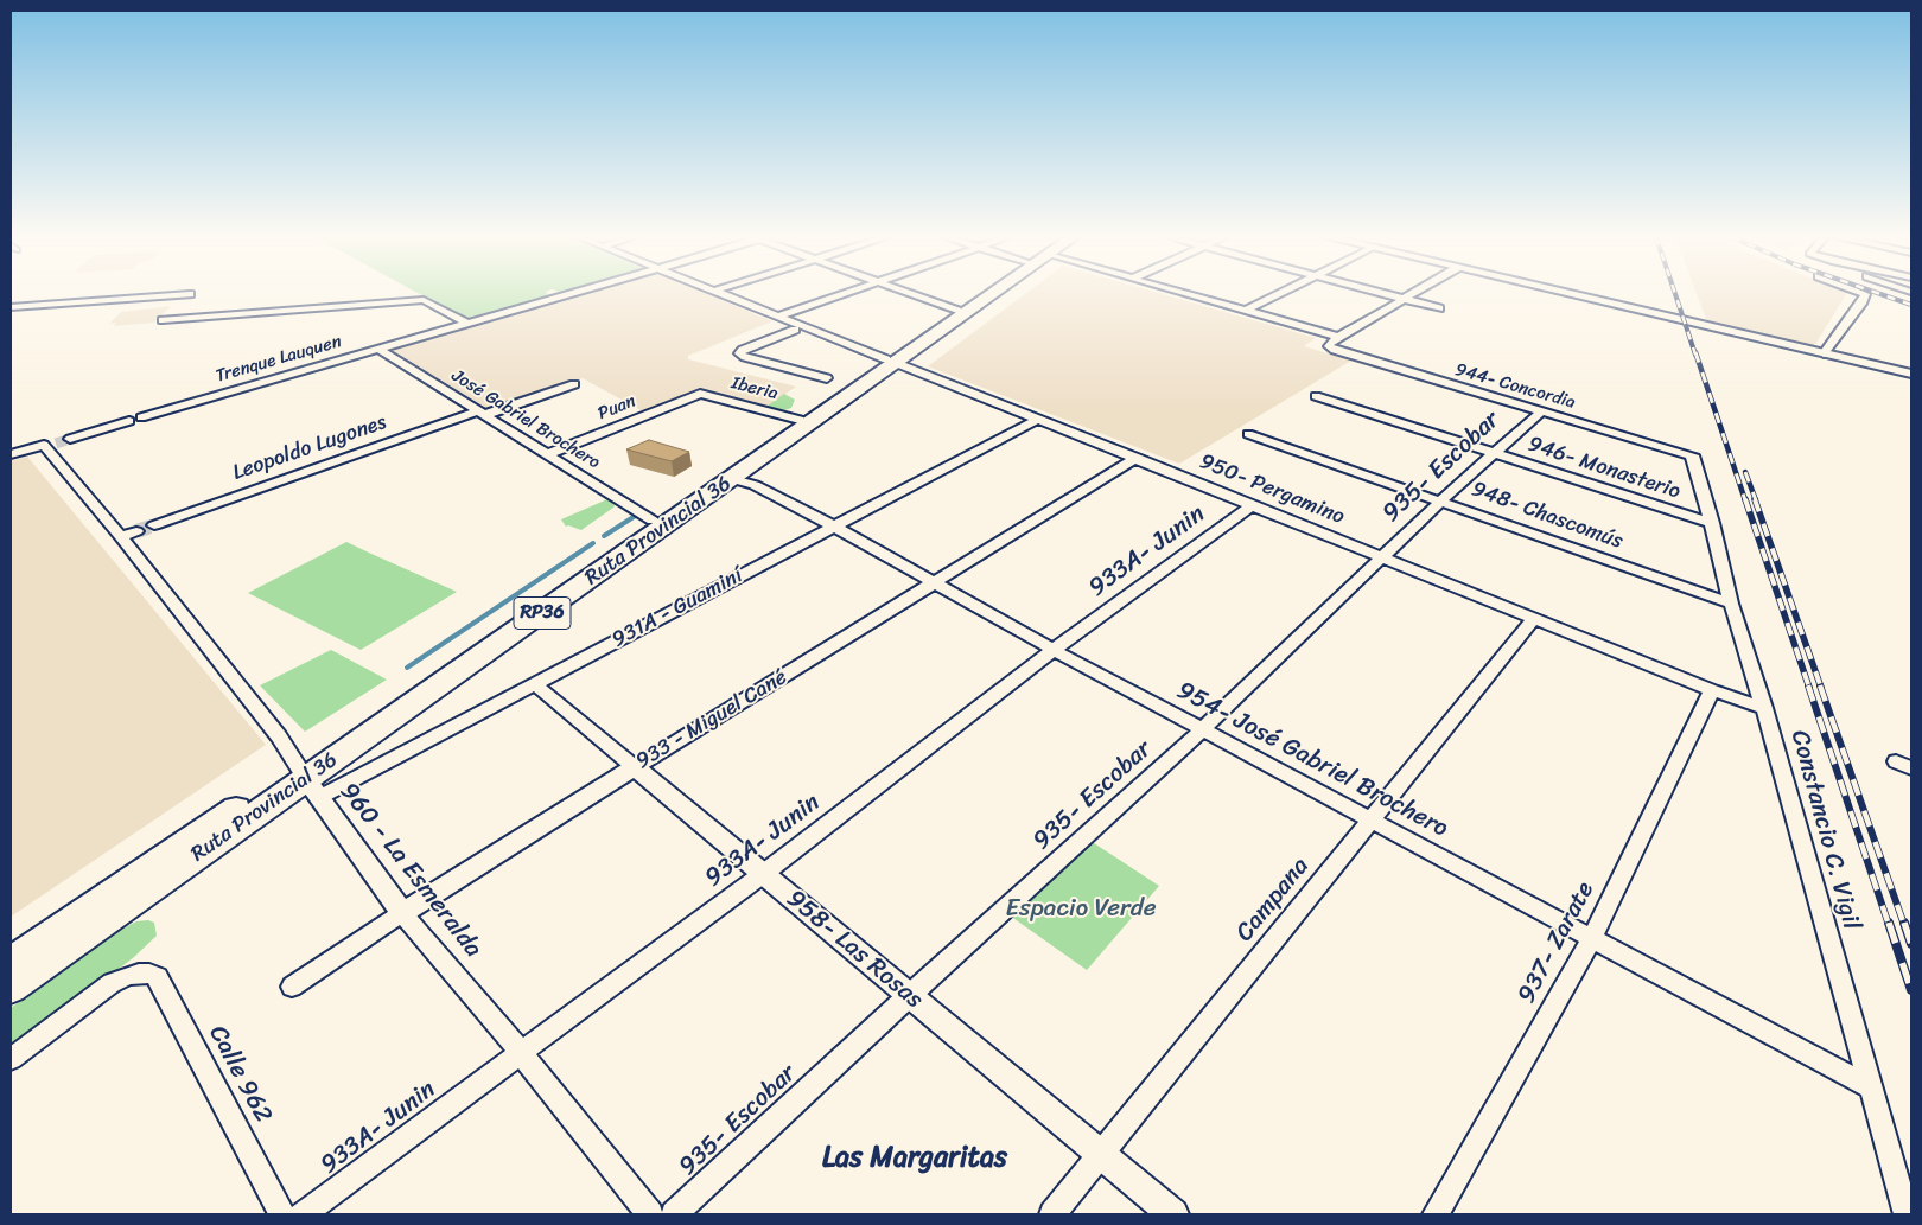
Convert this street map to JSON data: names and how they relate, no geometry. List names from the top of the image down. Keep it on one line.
{"streets":{"main road":["Ruta Provincial 36","RP36"],"street":["Trenque Lauquen","944- Concordia","Iberia","Puan","José Gabriel Brochero","Leopoldo Lugones","935- Escobar","946- Monasterio","950- Pergamino","948- Chascomús","933A- Junin","931A - Guaminí","933 - Miguel Cané","954- José Gabriel Brochero","Constancio C. Vigil","960 - La Esmeralda","Campana","937- Zarate","958- Las Rosas","Calle 962"]},"crossings":[["Trenque Lauquen","José Gabriel Brochero"],["944- Concordia","935- Escobar"],["944- Concordia","Constancio C. Vigil"],["Iberia","Puan"],["Iberia","Ruta Provincial 36"],["Puan","José Gabriel Brochero"],["José Gabriel Brochero","Leopoldo Lugones"],["José Gabriel Brochero","Ruta Provincial 36"],["935- Escobar","946- Monasterio"],["935- Escobar","950- Pergamino"],["935- Escobar","948- Chascomús"],["935- Escobar","954- José Gabriel Brochero"],["935- Escobar","958- Las Rosas"],["946- Monasterio","Constancio C. Vigil"],["950- Pergamino","Ruta Provincial 36"],["950- Pergamino","933A- Junin"],["950- Pergamino","931A - Guaminí"],["950- Pergamino","933 - Miguel Cané"],["950- Pergamino","Constancio C. Vigil"],["950- Pergamino","Campana"],["950- Pergamino","937- Zarate"],["948- Chascomús","Constancio C. Vigil"],["Ruta Provincial 36","931A - Guaminí"],["Ruta Provincial 36","954- José Gabriel Brochero"],["Ruta Provincial 36","960 - La Esmeralda"],["933A- Junin","954- José Gabriel Brochero"],["933A- Junin","960 - La Esmeralda"],["933A- Junin","958- Las Rosas"],["931A - Guaminí","954- José Gabriel Brochero"],["931A - Guaminí","960 - La Esmeralda"],["931A - Guaminí","958- Las Rosas"],["933 - Miguel Cané","954- José Gabriel Brochero"],["933 - Miguel Cané","960 - La Esmeralda"],["933 - Miguel Cané","958- Las Rosas"],["954- José Gabriel Brochero","Constancio C. Vigil"],["954- José Gabriel Brochero","Campana"],["954- José Gabriel Brochero","937- Zarate"],["Campana","958- Las Rosas"]],"districts":["Las Margaritas"],"parks":["Espacio Verde"]}
